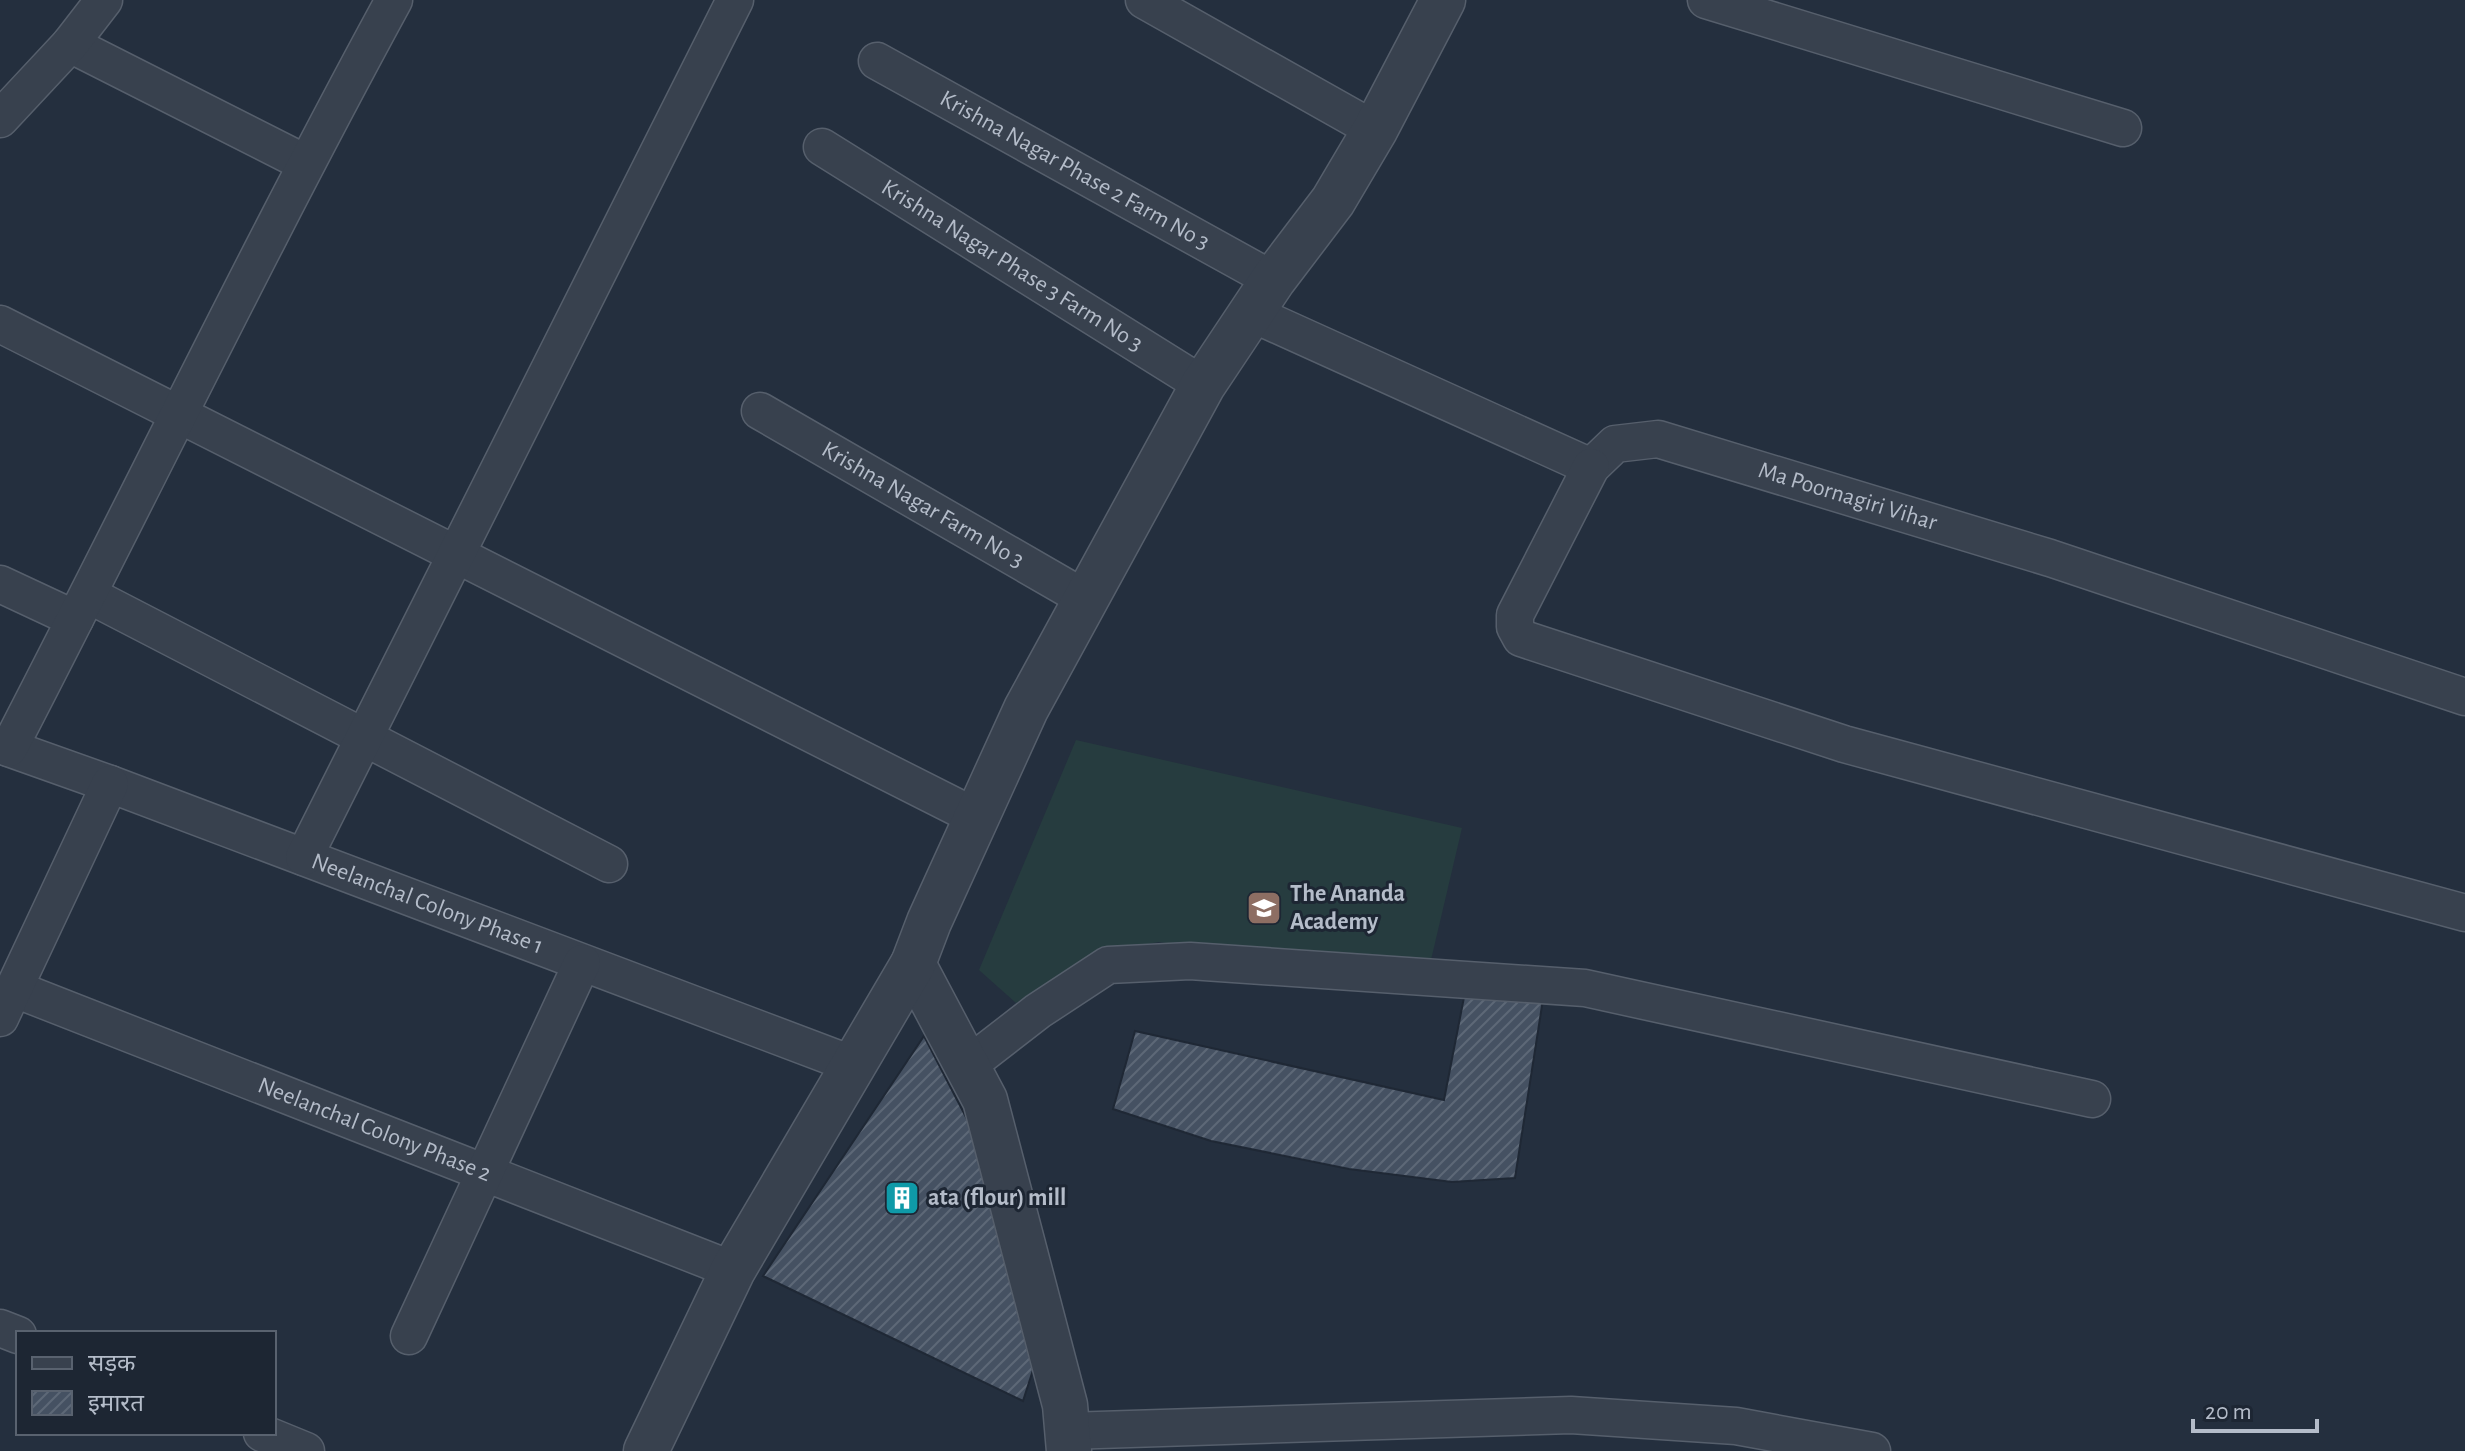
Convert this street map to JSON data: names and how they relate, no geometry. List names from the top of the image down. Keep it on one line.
{"streets":{"street":["Krishna Nagar Phase 2 Farm No 3","Krishna Nagar Phase 3 Farm No 3","Ma Poornagiri Vihar","Krishna Nagar Farm No 3","Neelanchal Colony Phase 1","Neelanchal Colony Phase 2"]},"places":{"school or university":["The Ananda Academy"],"building":["ata (flour) mill"]},"legend":["सड़क","इमारत"],"scale_bar":"20 m"}
